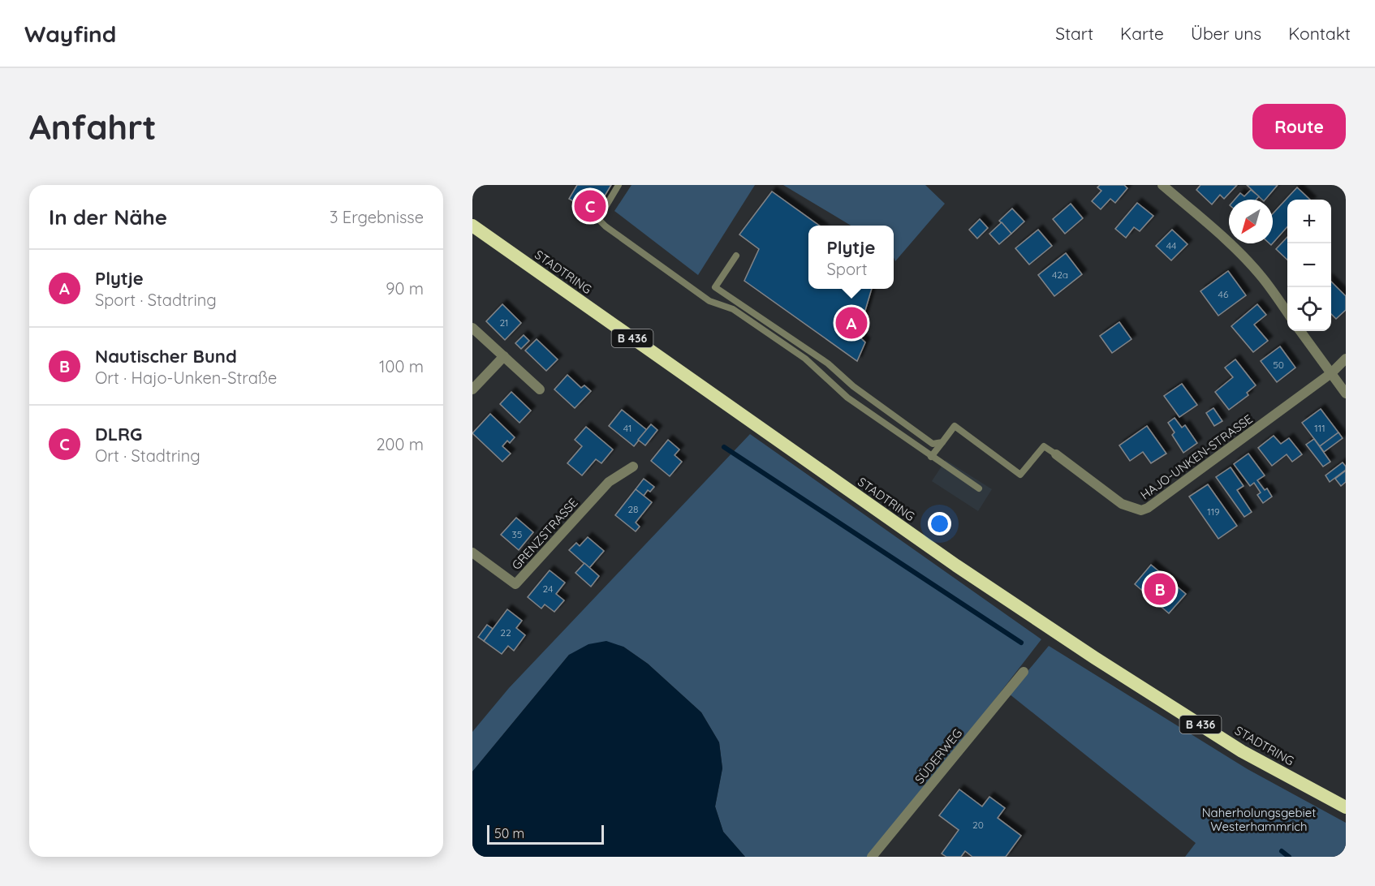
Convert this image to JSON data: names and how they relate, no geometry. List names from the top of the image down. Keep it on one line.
{"streets":{"highway":["STADTRING","B 436"],"street":["HAJO-UNKEN-STRASSE","GRENZSTRASSE","SÜDERWEG"]},"parks":["Naherholungsgebiet Westerhammrich"],"house_numbers":["44","42a","46","21","50","41","111","28","119","35","24","22","20"],"scale_bar":"50 m","north":"bottom left","page":{"header":"Wayfind","nav":["Start","Karte","Über uns","Kontakt"],"buttons":"Route","title":"Anfahrt","heading":["In der Nähe","3 Ergebnisse"],"pins":["C","A","B"],"map_buttons":["+","−"],"popup":["Plytje","Sport"],"list":[{"mark":"A","name":"Plytje","note":"Sport · Stadtring","value":"90 m"},{"mark":"B","name":"Nautischer Bund","note":"Ort · Hajo-Unken-Straße","value":"100 m"},{"mark":"C","name":"DLRG","note":"Ort · Stadtring","value":"200 m"}],"scale":"50 m"}}
